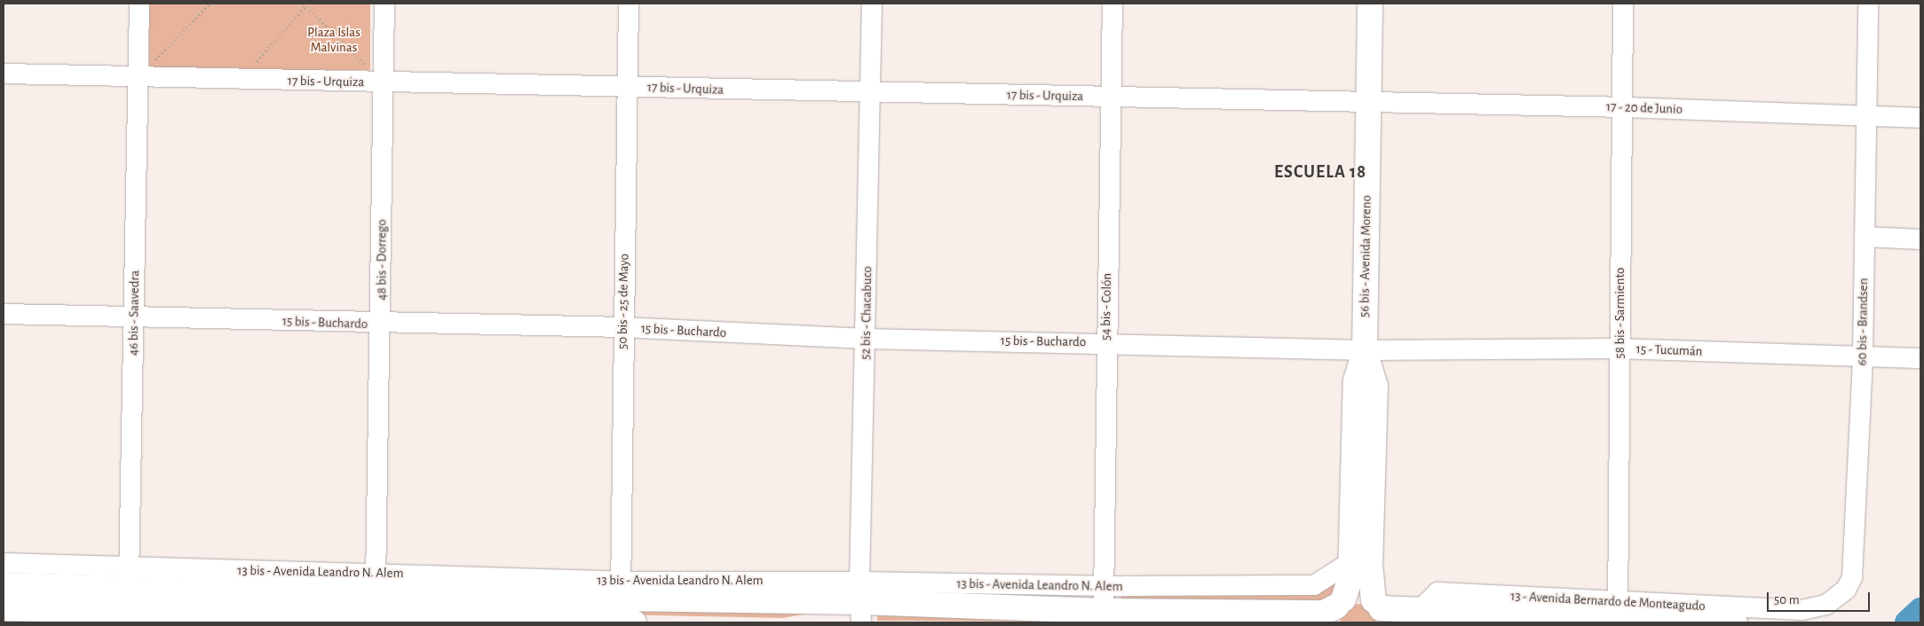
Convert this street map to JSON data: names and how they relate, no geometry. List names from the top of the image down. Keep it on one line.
{"streets":{"main road":["56 bis - Avenida Moreno","13 bis - Avenida Leandro N. Alem","13 - Avenida Bernardo de Monteagudo"],"street":["17 bis - Urquiza","17 - 20 de Junio","48 bis - Dorrego","50 bis - 25 de Mayo","54 bis - Colón","46 bis - Saavedra","52 bis - Chacabuco","58 bis - Sarmiento","60 bis - Brandsen","15 bis - Buchardo","15 - Tucumán"]},"crossings":[["17 bis - Urquiza","17 - 20 de Junio"],["17 bis - Urquiza","56 bis - Avenida Moreno"],["17 bis - Urquiza","48 bis - Dorrego"],["17 bis - Urquiza","50 bis - 25 de Mayo"],["17 bis - Urquiza","54 bis - Colón"],["17 bis - Urquiza","46 bis - Saavedra"],["17 bis - Urquiza","52 bis - Chacabuco"],["17 - 20 de Junio","56 bis - Avenida Moreno"],["17 - 20 de Junio","58 bis - Sarmiento"],["17 - 20 de Junio","60 bis - Brandsen"],["56 bis - Avenida Moreno","15 bis - Buchardo"],["56 bis - Avenida Moreno","15 - Tucumán"],["56 bis - Avenida Moreno","13 bis - Avenida Leandro N. Alem"],["56 bis - Avenida Moreno","13 - Avenida Bernardo de Monteagudo"],["48 bis - Dorrego","15 bis - Buchardo"],["48 bis - Dorrego","13 bis - Avenida Leandro N. Alem"],["50 bis - 25 de Mayo","15 bis - Buchardo"],["50 bis - 25 de Mayo","13 bis - Avenida Leandro N. Alem"],["54 bis - Colón","15 bis - Buchardo"],["54 bis - Colón","13 bis - Avenida Leandro N. Alem"],["46 bis - Saavedra","15 bis - Buchardo"],["46 bis - Saavedra","13 bis - Avenida Leandro N. Alem"],["52 bis - Chacabuco","15 bis - Buchardo"],["52 bis - Chacabuco","13 bis - Avenida Leandro N. Alem"],["58 bis - Sarmiento","15 - Tucumán"],["58 bis - Sarmiento","13 - Avenida Bernardo de Monteagudo"],["60 bis - Brandsen","15 - Tucumán"],["60 bis - Brandsen","13 - Avenida Bernardo de Monteagudo"],["15 bis - Buchardo","15 - Tucumán"],["13 bis - Avenida Leandro N. Alem","13 - Avenida Bernardo de Monteagudo"]],"districts":["ESCUELA 18"],"parks":["Plaza Islas Malvinas"],"scale_bar":"50 m"}
